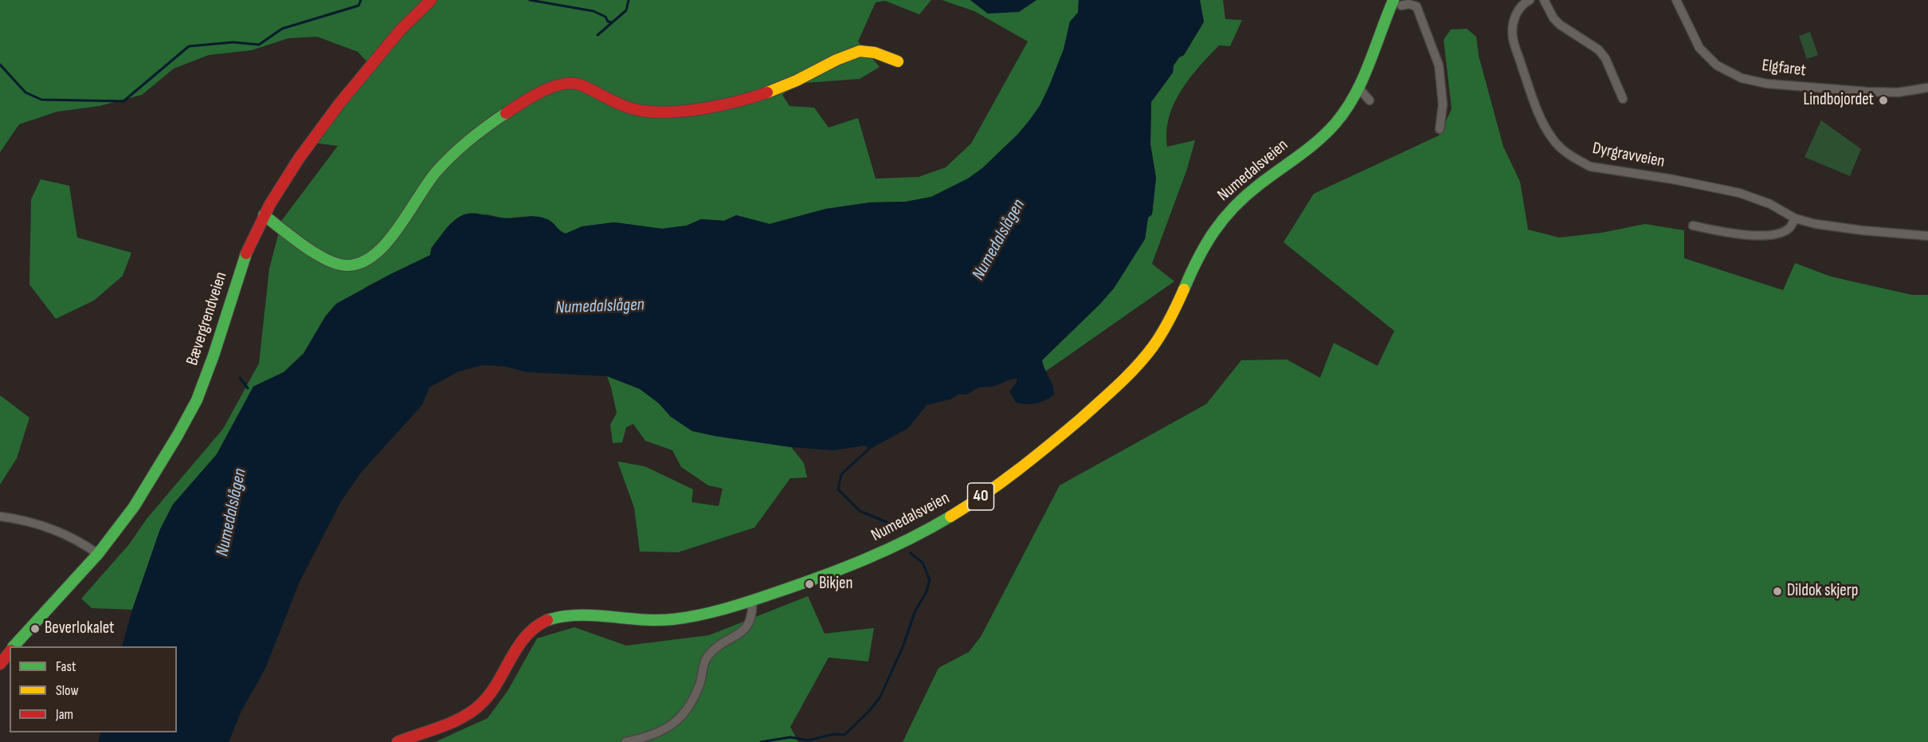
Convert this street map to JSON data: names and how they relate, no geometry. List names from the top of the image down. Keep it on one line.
{"streets":{"main road":["Numedalsveien","Bævergrendveien","40"],"street":["Elgfaret","Dyrgravveien"]},"water":["Numedalslågen"],"places":["Lindbojordet","Bikjen","Dildok skjerp","Beverlokalet"],"legend":["Fast","Slow","Jam"]}
